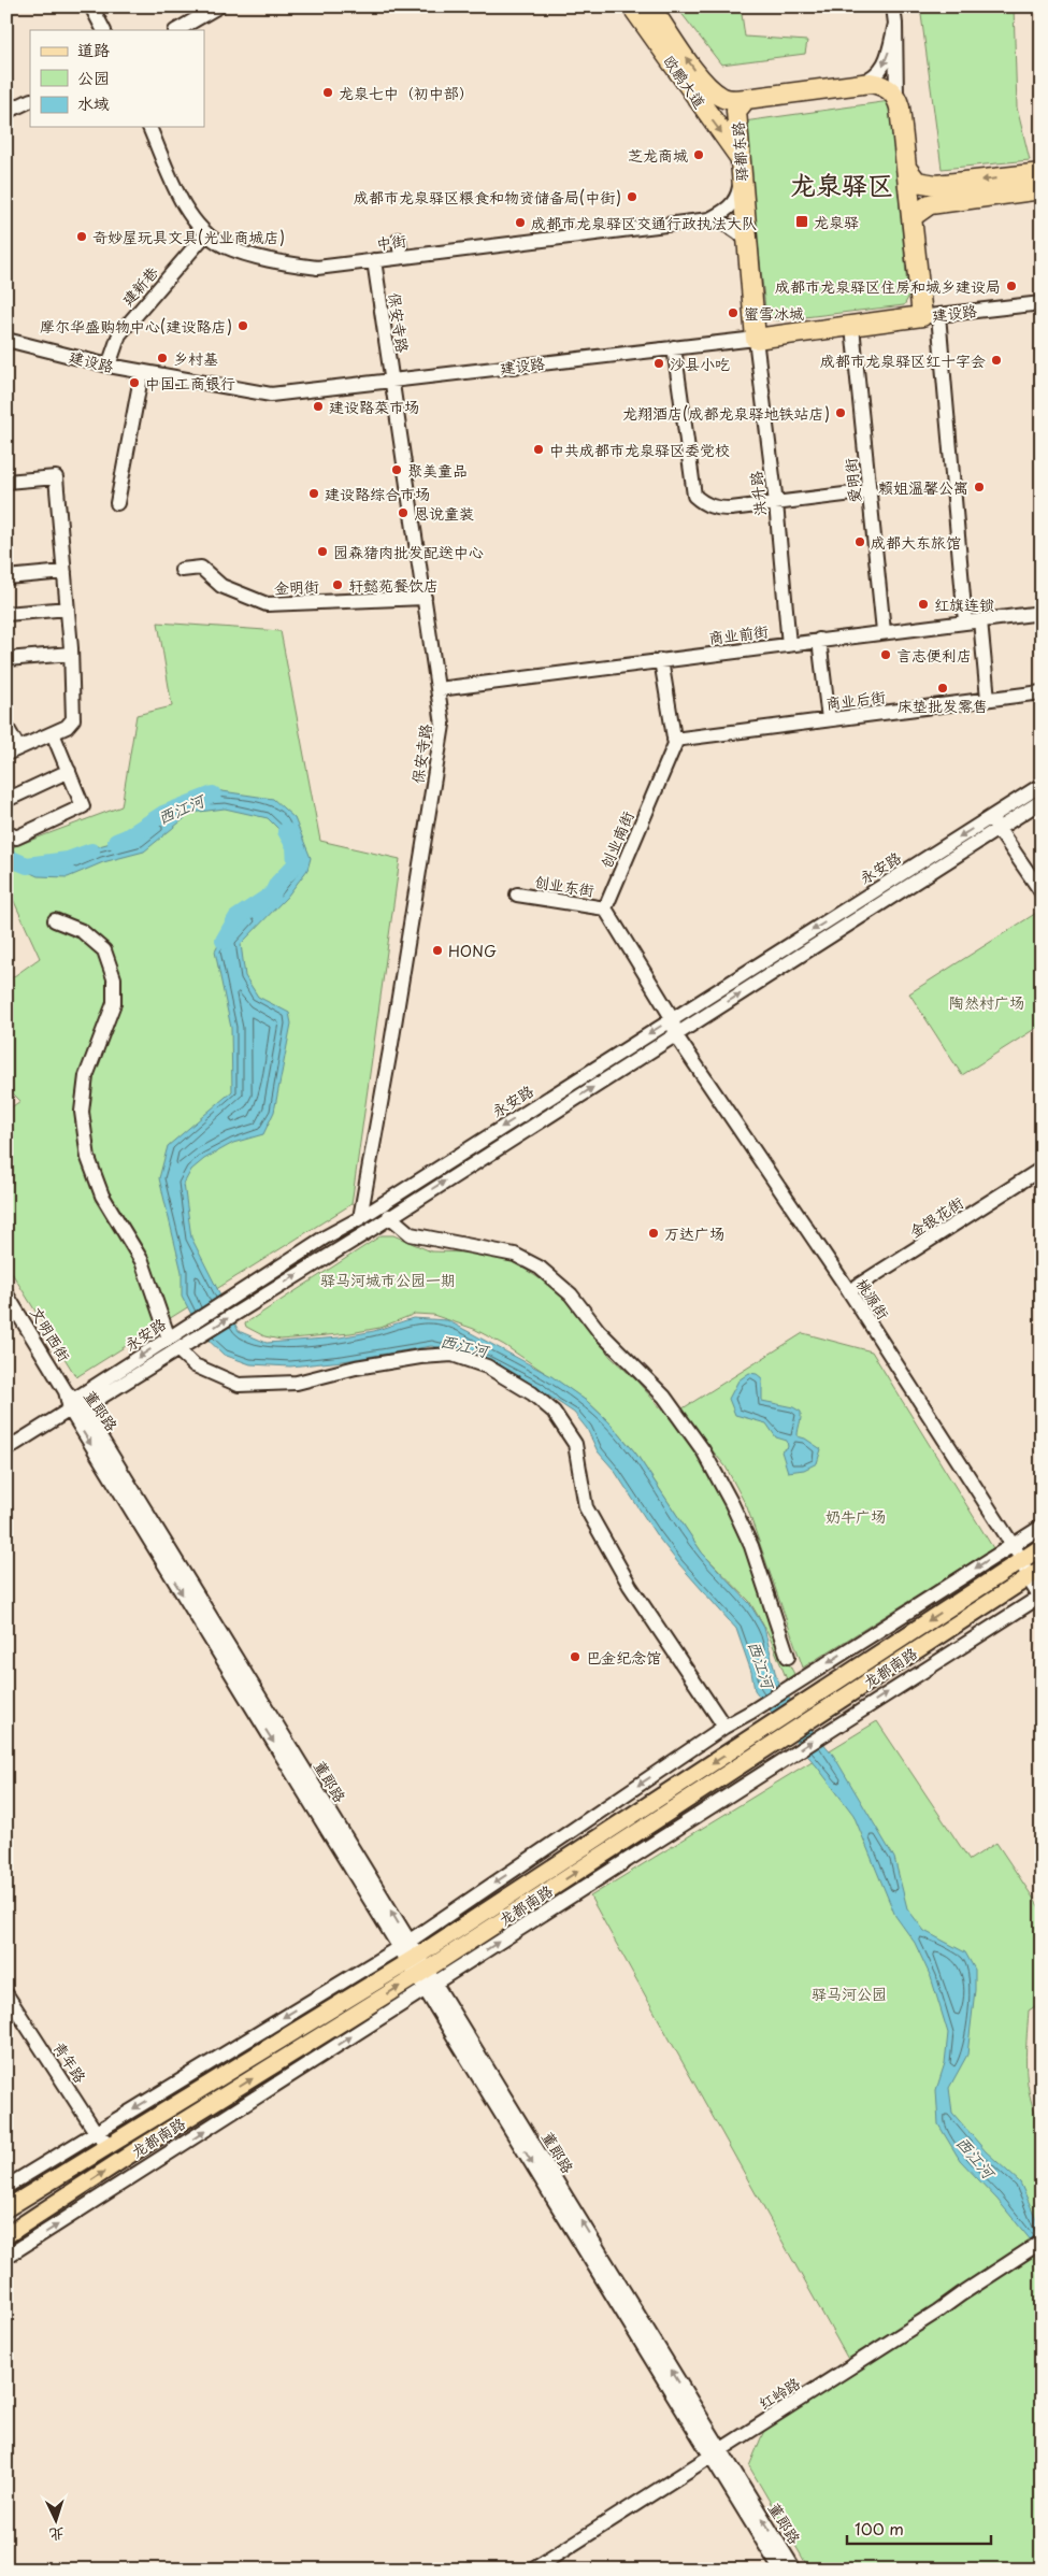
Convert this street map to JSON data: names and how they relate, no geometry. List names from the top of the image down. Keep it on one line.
{"streets":{"highway":["欧鹏大道","驿都东路","建设路"],"main road":["龙都南路"],"street":["中街","建新巷","保安寺路","爱明街","洪升路","金明街","商业前街","商业后街","创业南街","永安路","创业东街","金银花街","桃源街","文明西街","董郞路","青年路","红岭路"]},"crossings":[["欧鹏大道","驿都东路"],["驿都东路","建设路"],["驿都东路","洪升路"],["中街","建新巷"],["中街","保安寺路"],["建新巷","建设路"],["建设路","保安寺路"],["建设路","爱明街"],["建设路","洪升路"],["保安寺路","金明街"],["保安寺路","商业前街"],["保安寺路","永安路"],["爱明街","商业前街"],["洪升路","商业前街"],["商业前街","创业南街"],["商业后街","创业南街"],["创业南街","创业东街"],["永安路","桃源街"],["永安路","文明西街"],["永安路","董郞路"],["金银花街","桃源街"],["桃源街","龙都南路"],["文明西街","董郞路"],["董郞路","龙都南路"],["董郞路","红岭路"],["龙都南路","青年路"]],"districts":["龙泉驿区"],"water":["西江河"],"parks":["陶然村广场","驿马河城市公园一期","奶牛广场","驿马河公园"],"places":{"other":["龙泉七中（初中部）","芝龙商城","成都市龙泉驿区粮食和物资储备局(中街)","成都市龙泉驿区交通行政执法大队","奇妙屋玩具文具(光业商城店)","成都市龙泉驿区住房和城乡建设局","蜜雪冰城","摩尔华盛购物中心(建设路店)","乡村基","成都市龙泉驿区红十字会","沙县小吃","中国工商银行","建设路菜市场","龙翔酒店(成都龙泉驿地铁站店)","中共成都市龙泉驿区委党校","聚美童品","赖姐温馨公寓","建设路综合市场","恩说童装","成都大东旅馆","园森猪肉批发配送中心","轩懿苑餐饮店","红旗连锁","言志便利店","床垫批发零售","HONG","万达广场","巴金纪念馆"],"transit":["龙泉驿"]},"legend":["道路","公园","水域"],"scale_bar":"100 m","north":"bottom"}
